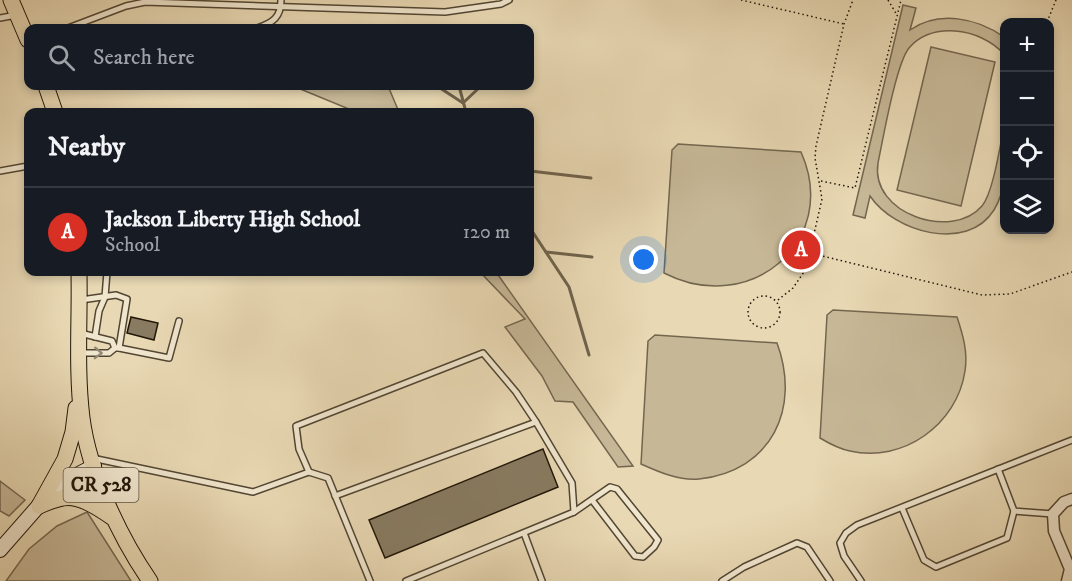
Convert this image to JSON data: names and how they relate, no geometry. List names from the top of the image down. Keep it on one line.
{"streets":{"main road":["CR 528"]},"page":{"map_buttons":["+","−"],"search":"Search here","heading":"Nearby","list":[{"mark":"A","name":"Jackson Liberty High School","note":"School","value":"120 m"}],"pins":"A"}}
